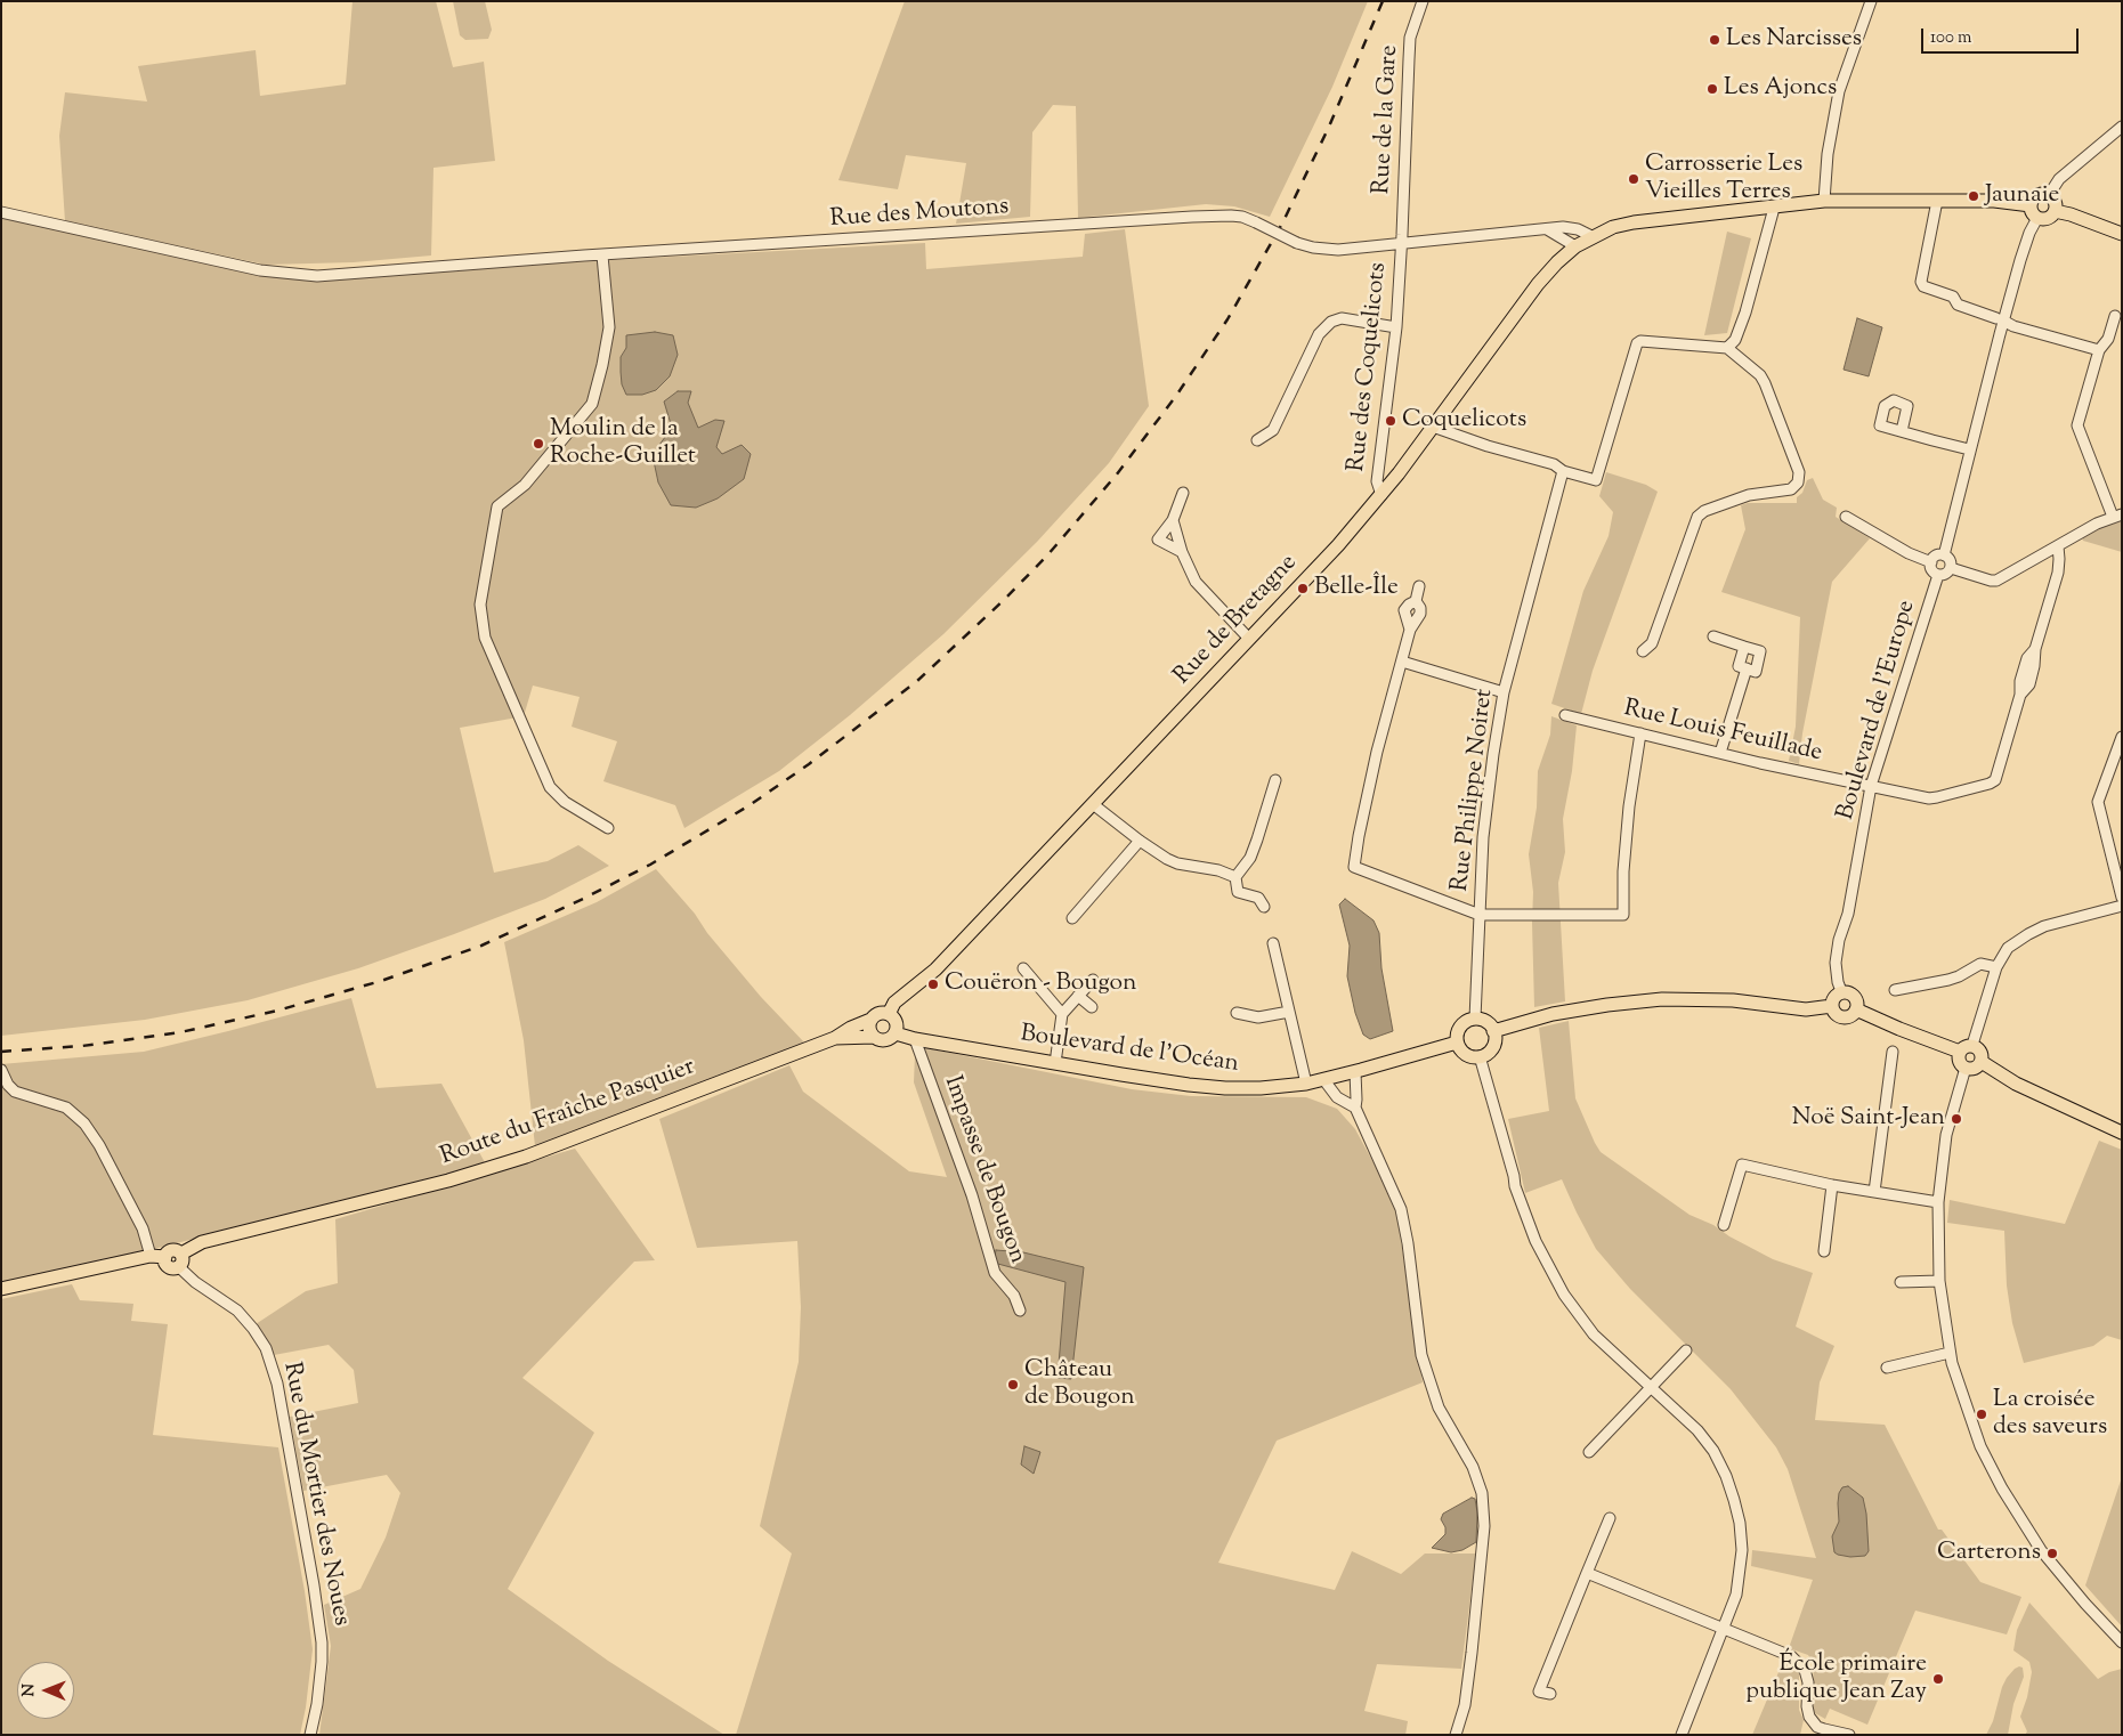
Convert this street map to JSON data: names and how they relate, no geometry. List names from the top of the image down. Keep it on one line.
{"streets":{"main road":["Rue de Bretagne","Boulevard de l'Océan","Route du Fraîche Pasquier"],"street":["Rue de la Gare","Rue des Moutons","Rue des Coquelicots","Boulevard de l'Europe","Rue Louis Feuillade","Rue Philippe Noiret","Impasse de Bougon","Rue du Mortier des Noues"]},"crossings":[["Rue de la Gare","Rue des Moutons"],["Rue de la Gare","Rue des Coquelicots"],["Rue des Moutons","Rue des Coquelicots"],["Rue des Moutons","Rue de Bretagne"],["Rue des Coquelicots","Rue de Bretagne"],["Rue de Bretagne","Boulevard de l'Océan"],["Rue de Bretagne","Route du Fraîche Pasquier"],["Boulevard de l'Europe","Rue Louis Feuillade"],["Rue Philippe Noiret","Boulevard de l'Océan"],["Boulevard de l'Océan","Route du Fraîche Pasquier"],["Boulevard de l'Océan","Impasse de Bougon"],["Route du Fraîche Pasquier","Rue du Mortier des Noues"]],"places":["Les Narcisses","Les Ajoncs","Carrosserie Les Vieilles Terres","Jaunaie","Coquelicots","Moulin de la Roche-Guillet","Belle-Île","Couëron - Bougon","Noë Saint-Jean","Château de Bougon","La croisée des saveurs","Carterons","École primaire publique Jean Zay"],"scale_bar":"100 m","north":"left"}
